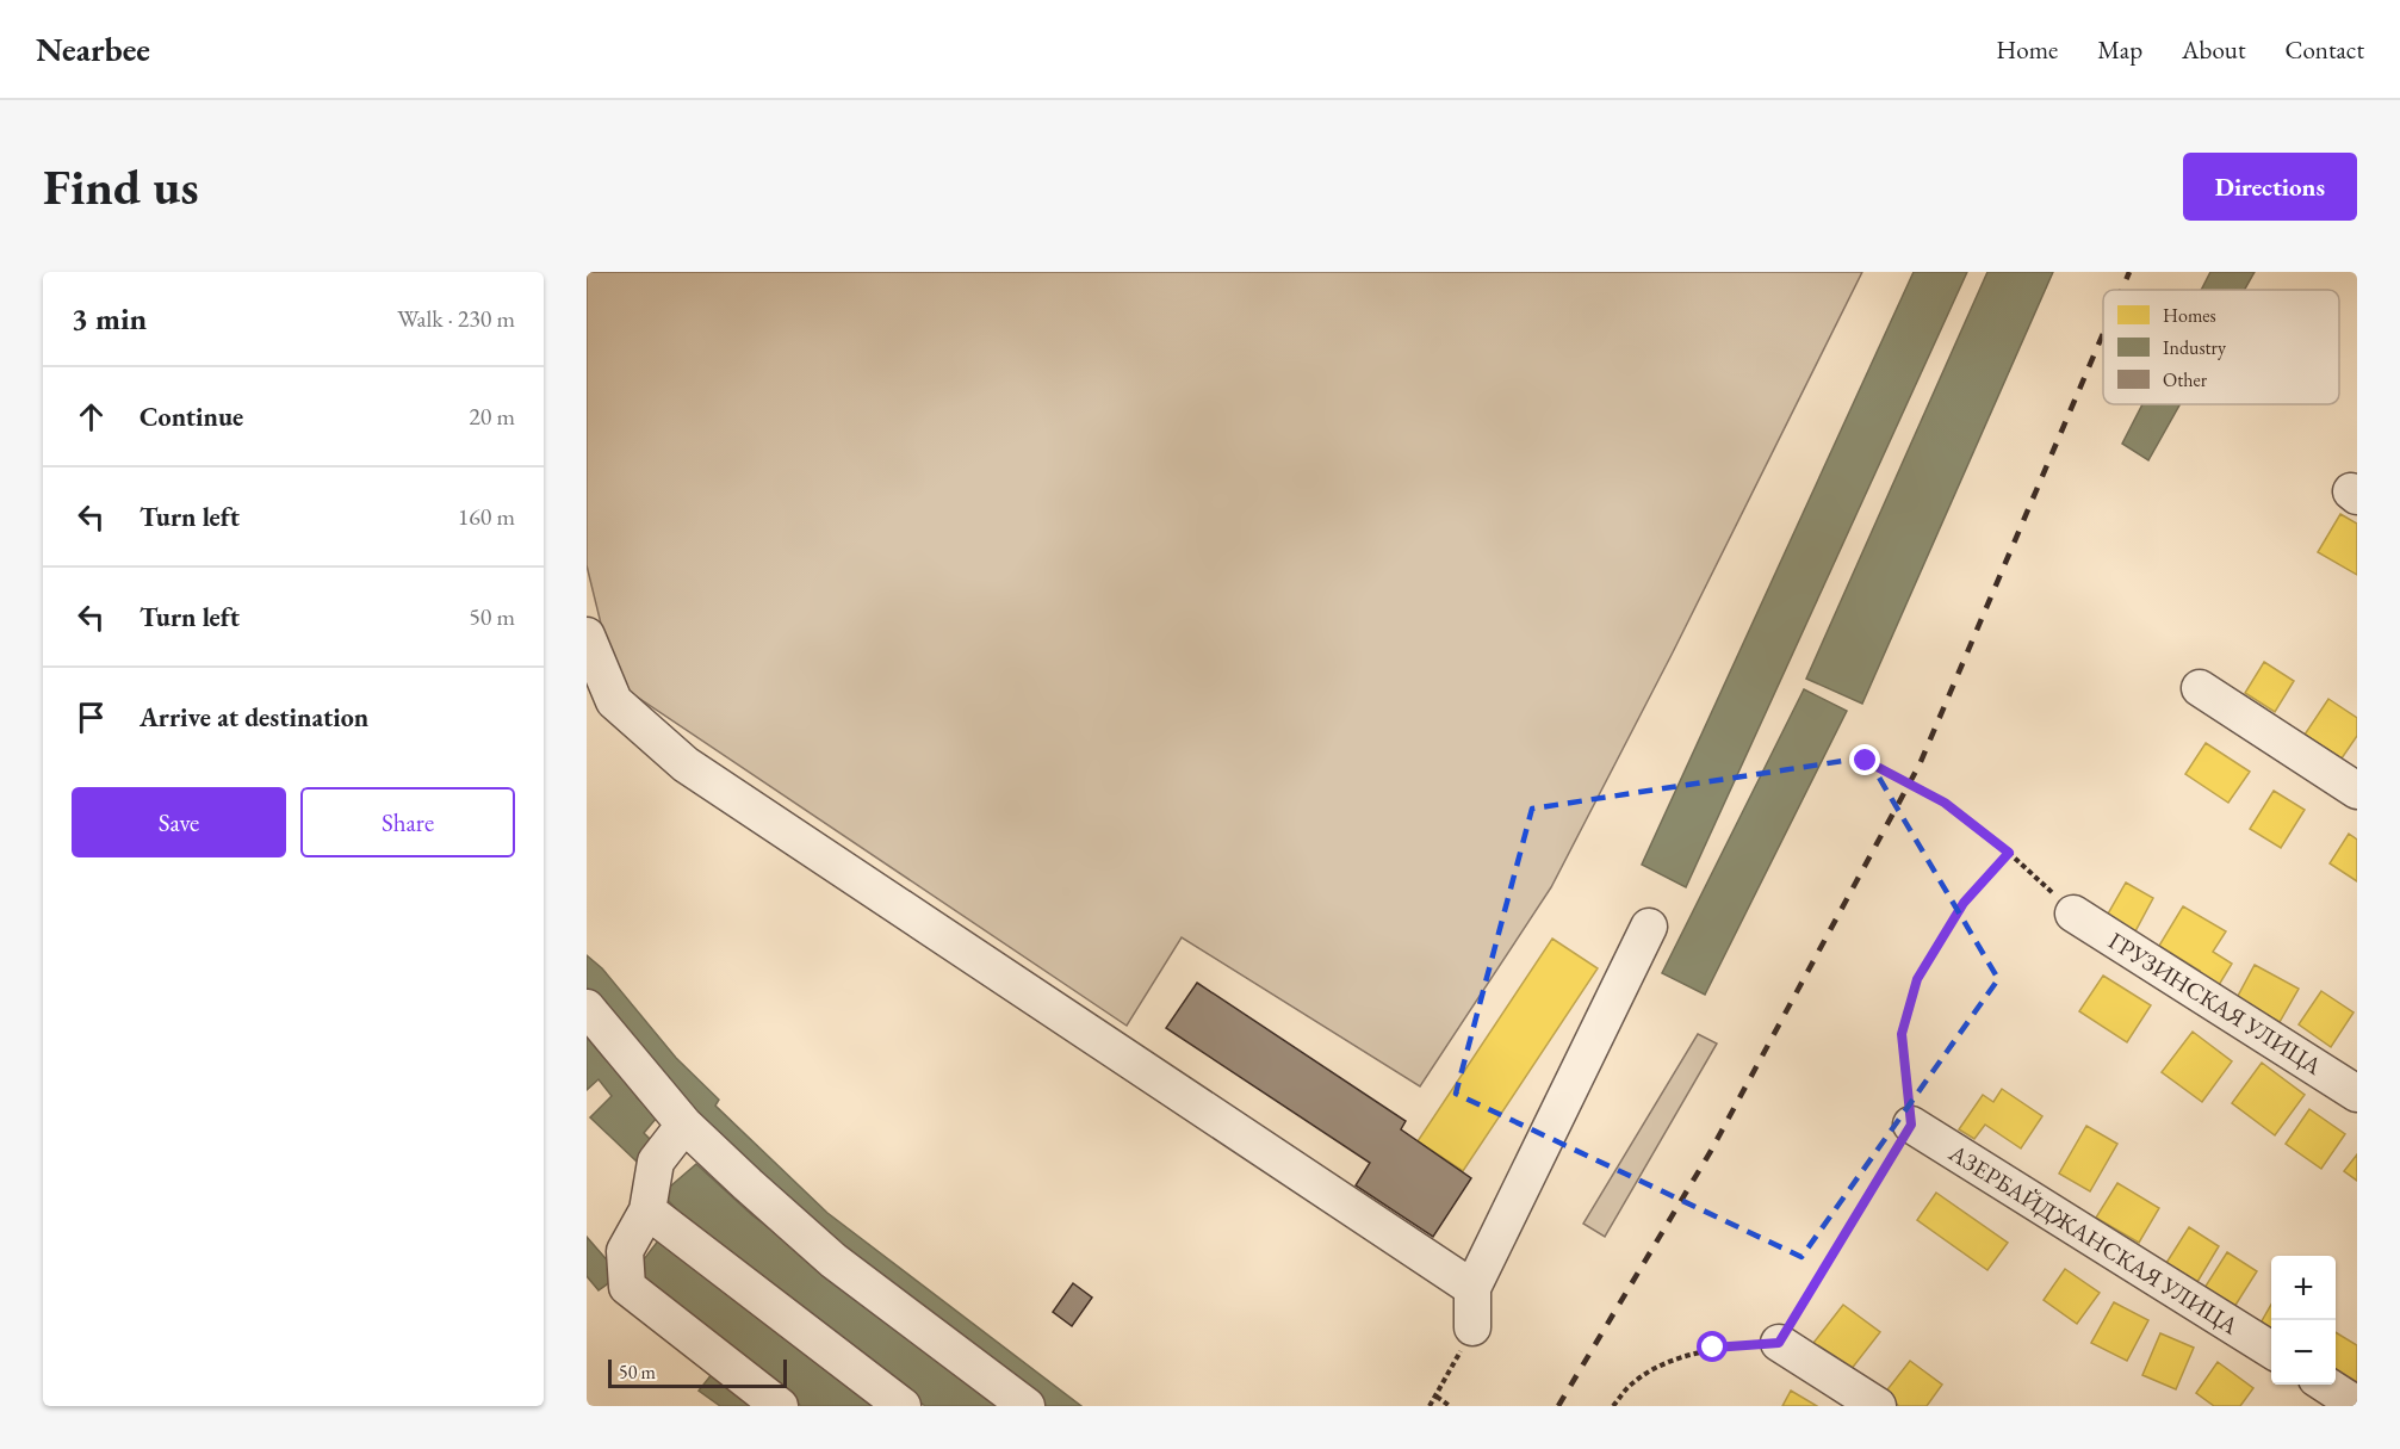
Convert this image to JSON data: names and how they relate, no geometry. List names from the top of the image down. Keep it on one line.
{"streets":{"street":["ГРУЗИНСКАЯ УЛИЦА","АЗЕРБАЙДЖАНСКАЯ УЛИЦА"]},"legend":["Homes","Industry","Other"],"scale_bar":"50 m","page":{"header":"Nearbee","nav":["Home","Map","About","Contact"],"buttons":["Directions",["Save","Share"]],"title":"Find us","heading":["3 min","Walk · 230 m"],"list":[["Continue","20 m"],["Turn left","160 m"],["Turn left","50 m"],"Arrive at destination"],"map_buttons":["+","−"],"scale":"50 m"}}
